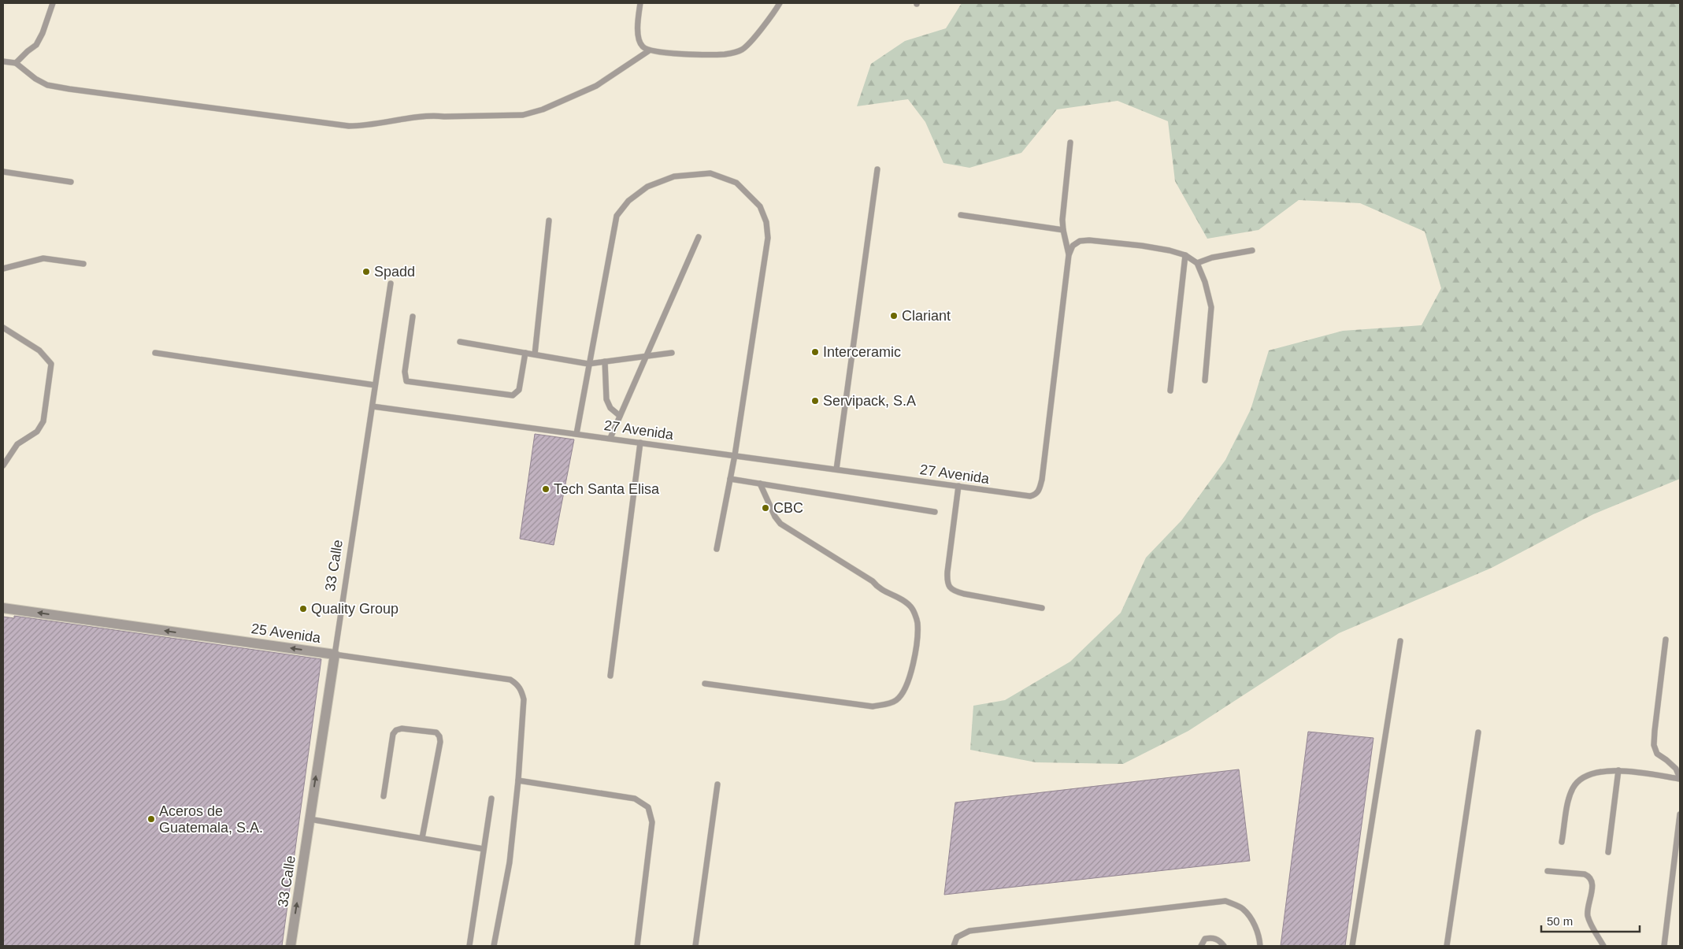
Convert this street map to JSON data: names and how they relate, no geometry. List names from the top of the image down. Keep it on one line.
{"streets":{"street":["33 Calle","25 Avenida"],"lane":["27 Avenida"]},"crossings":[["27 Avenida","33 Calle"],["33 Calle","25 Avenida"]],"one_way":["33 Calle","25 Avenida"],"places":["Spadd","Clariant","Interceramic","Servipack, S.A","Tech Santa Elisa","CBC","Quality Group","Aceros de Guatemala, S.A."],"scale_bar":"50 m"}
